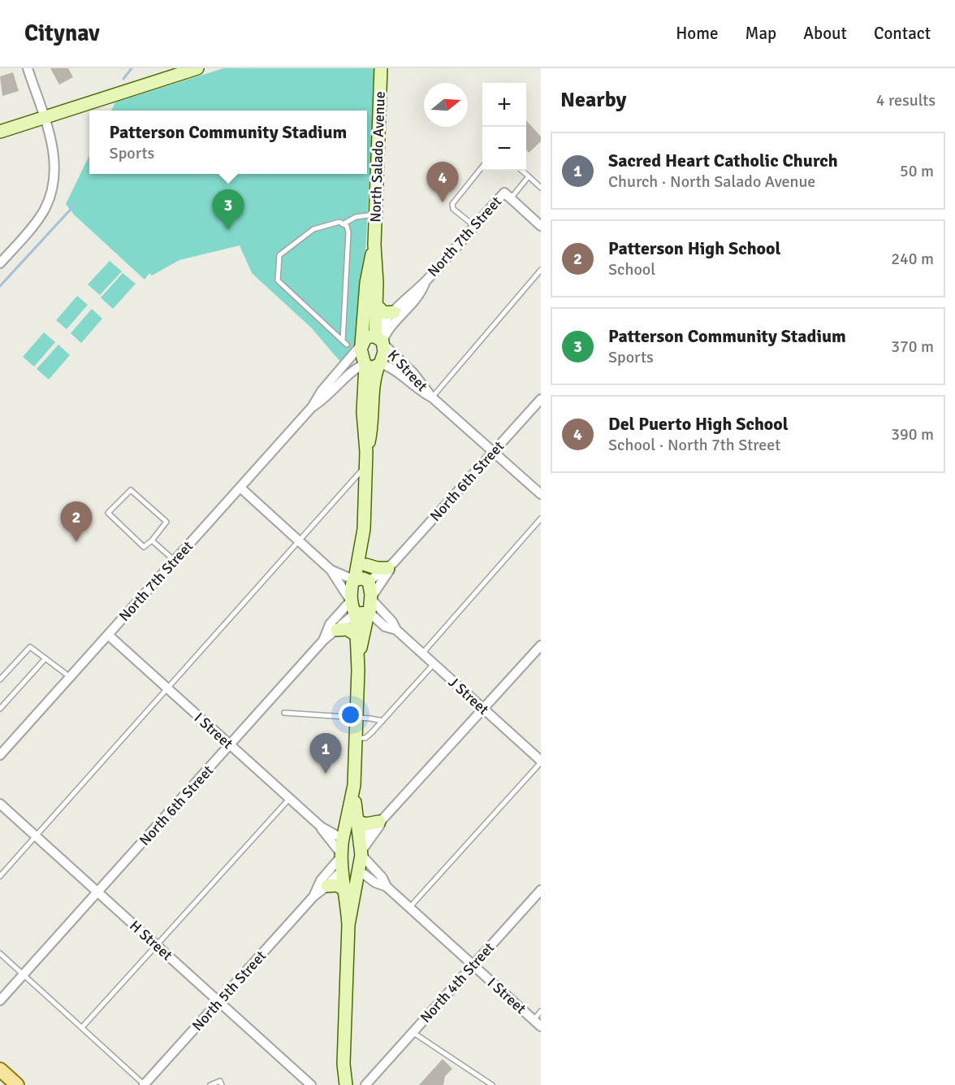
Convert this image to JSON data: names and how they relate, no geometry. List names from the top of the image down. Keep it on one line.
{"streets":{"main road":["North Salado Avenue"],"street":["North 7th Street","K Street","North 6th Street","J Street","I Street","H Street","North 4th Street","North 5th Street"]},"crossings":[["North Salado Avenue","North 7th Street"],["North Salado Avenue","K Street"],["North 7th Street","K Street"],["North 7th Street","I Street"],["K Street","North 6th Street"],["North 6th Street","J Street"],["North 6th Street","I Street"],["North 6th Street","H Street"],["I Street","North 4th Street"],["I Street","North 5th Street"],["H Street","North 5th Street"]],"north":"right","page":{"header":"Citynav","nav":["Home","Map","About","Contact"],"heading":["Nearby","4 results"],"map_buttons":["+","−"],"popup":["Patterson Community Stadium","Sports"],"list":[{"mark":"1","name":"Sacred Heart Catholic Church","note":"Church · North Salado Avenue","value":"50 m"},{"mark":"2","name":"Patterson High School","note":"School","value":"240 m"},{"mark":"3","name":"Patterson Community Stadium","note":"Sports","value":"370 m"},{"mark":"4","name":"Del Puerto High School","note":"School · North 7th Street","value":"390 m"}],"pins":["4","3","2","1"]}}
